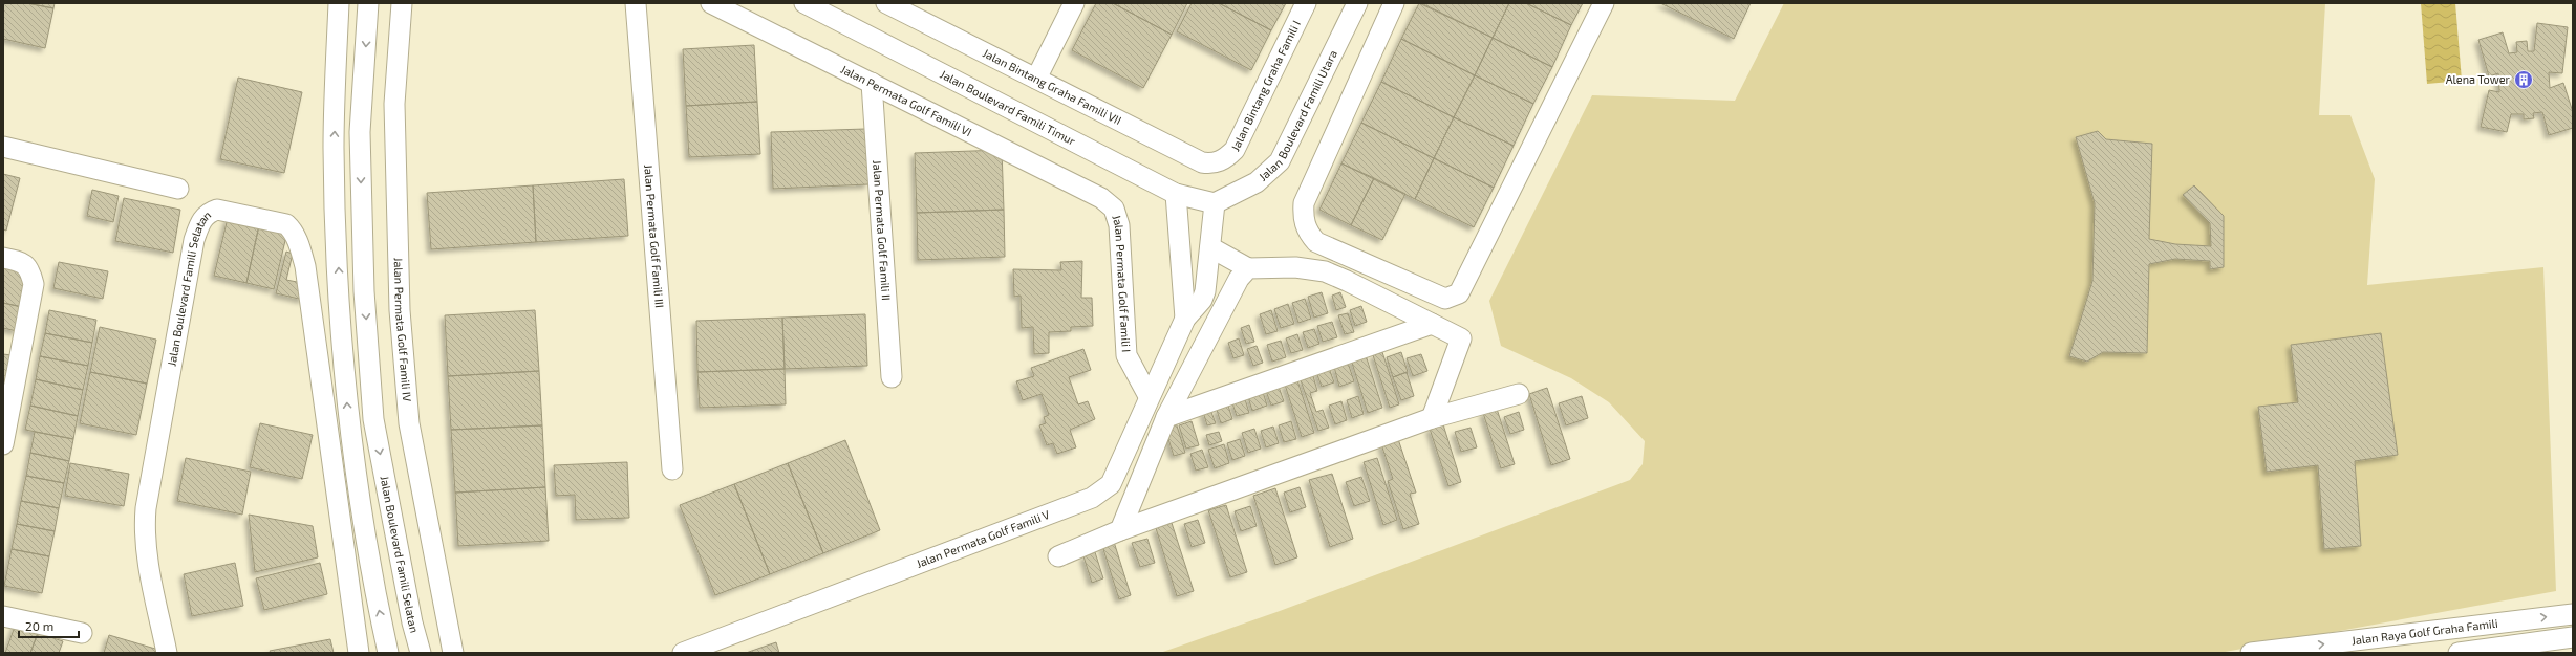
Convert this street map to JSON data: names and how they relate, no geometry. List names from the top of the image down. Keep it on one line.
{"streets":{"street":["Jalan Bintang Graha Famili I","Jalan Bintang Graha Famili VII","Jalan Permata Golf Famili VI","Jalan Boulevard Famili Timur","Jalan Boulevard Famili Utara","Jalan Permata Golf Famili II","Jalan Permata Golf Famili III","Jalan Permata Golf Famili I","Jalan Boulevard Famili Selatan","Jalan Permata Golf Famili IV","Jalan Permata Golf Famili V","Jalan Raya Golf Graha Famili"]},"crossings":[["Jalan Bintang Graha Famili I","Jalan Bintang Graha Famili VII"],["Jalan Permata Golf Famili VI","Jalan Permata Golf Famili II"],["Jalan Permata Golf Famili VI","Jalan Permata Golf Famili I"],["Jalan Boulevard Famili Timur","Jalan Boulevard Famili Utara"],["Jalan Boulevard Famili Timur","Jalan Permata Golf Famili V"],["Jalan Boulevard Famili Utara","Jalan Permata Golf Famili V"],["Jalan Permata Golf Famili I","Jalan Permata Golf Famili V"]],"places":{"building":["Alena Tower"]},"scale_bar":"20 m"}
